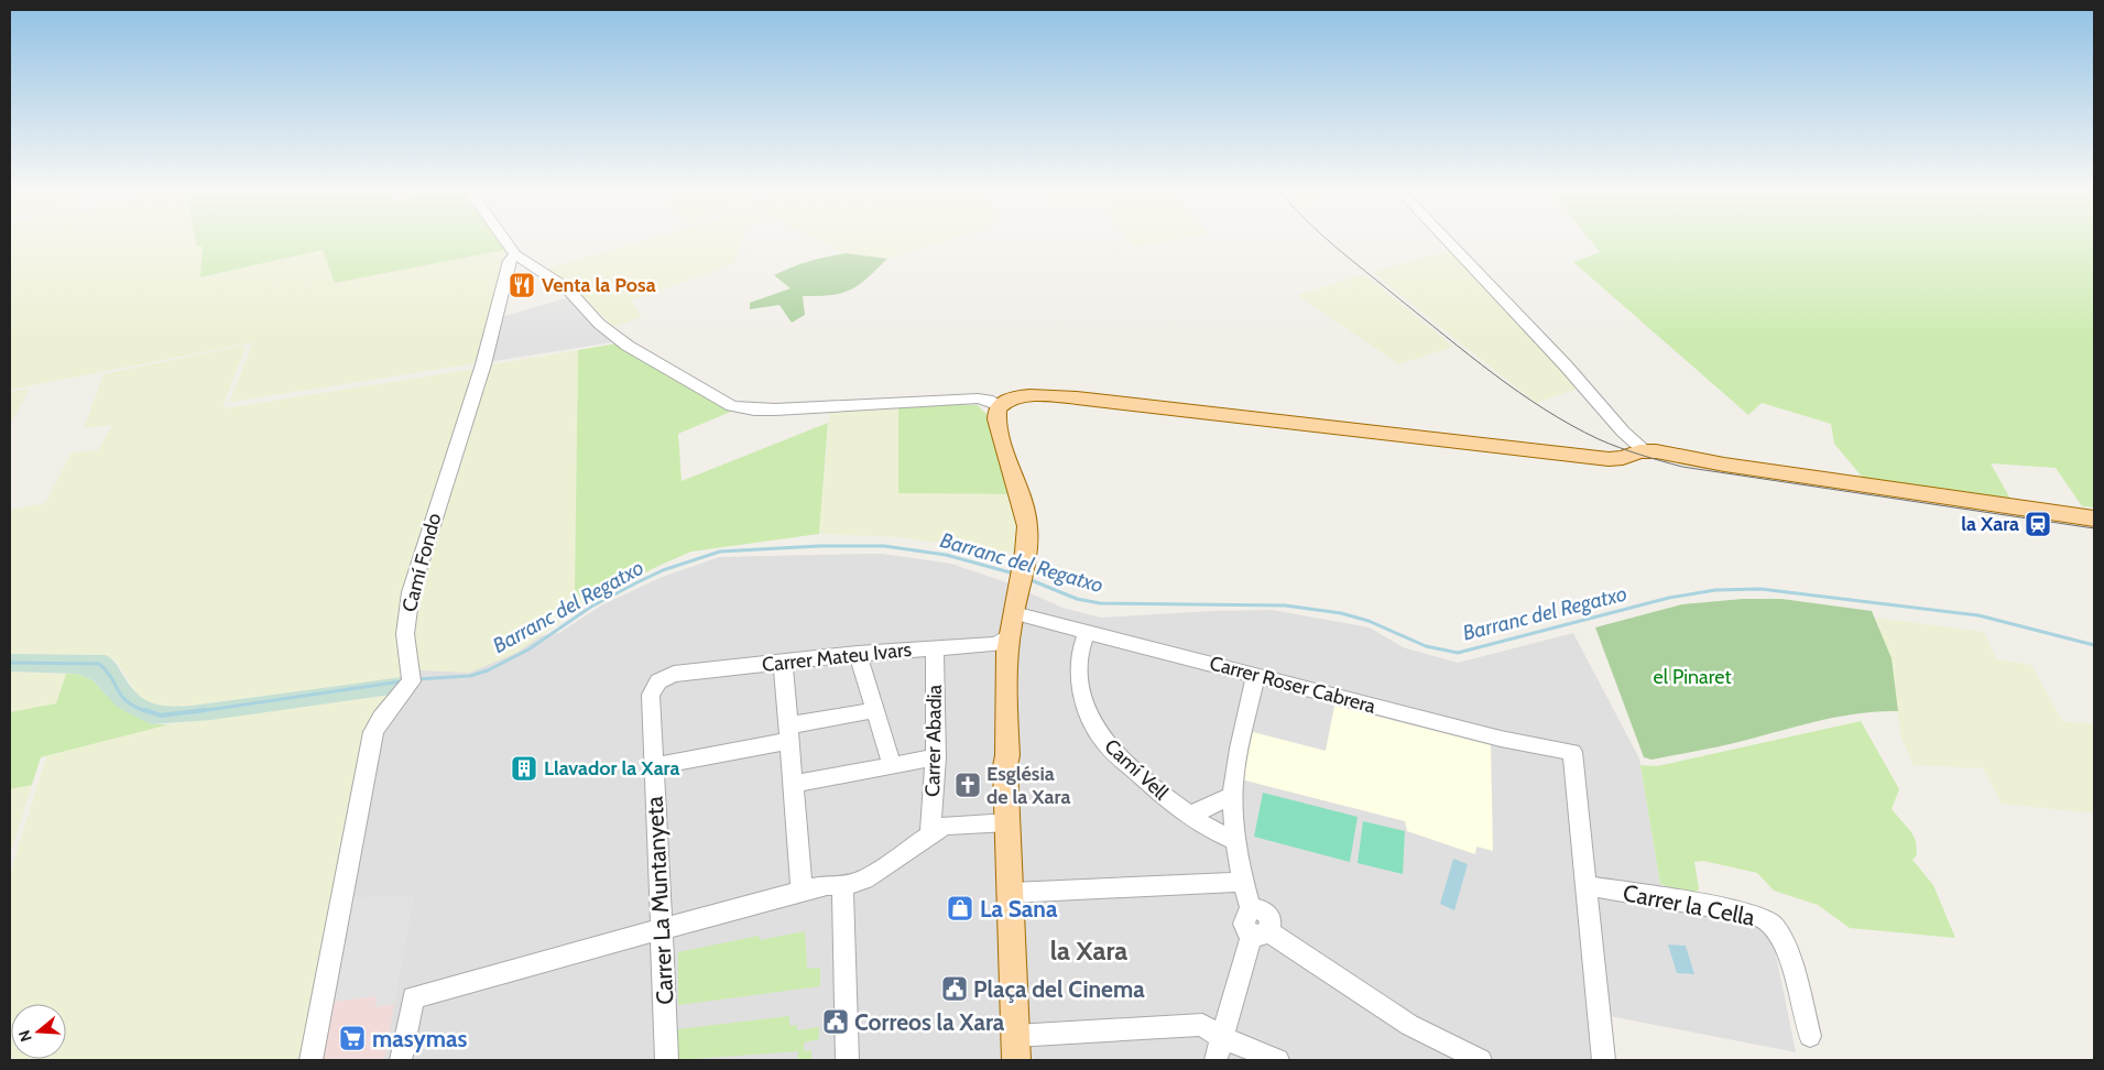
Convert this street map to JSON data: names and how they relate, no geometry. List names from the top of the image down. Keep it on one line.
{"streets":{"street":["Camí Fondo","Carrer Mateu Ivars","Carrer Roser Cabrera","Carrer Abadia","Camí Vell","Carrer La Muntanyeta","Carrer la Cella"]},"crossings":[["Carrer Mateu Ivars","Carrer Roser Cabrera"],["Carrer Mateu Ivars","Carrer Abadia"],["Carrer Mateu Ivars","Carrer La Muntanyeta"],["Carrer Roser Cabrera","Camí Vell"],["Carrer Roser Cabrera","Carrer la Cella"]],"districts":["la Xara"],"water":["Barranc del Regatxo"],"parks":["el Pinaret"],"places":{"restaurant":["Venta la Posa"],"station":["la Xara"],"building":["Llavador la Xara"],"church":["Església de la Xara"],"shop":["La Sana"],"public building":["Plaça del Cinema","Correos la Xara"],"supermarket":["masymas"]},"north":"left"}
